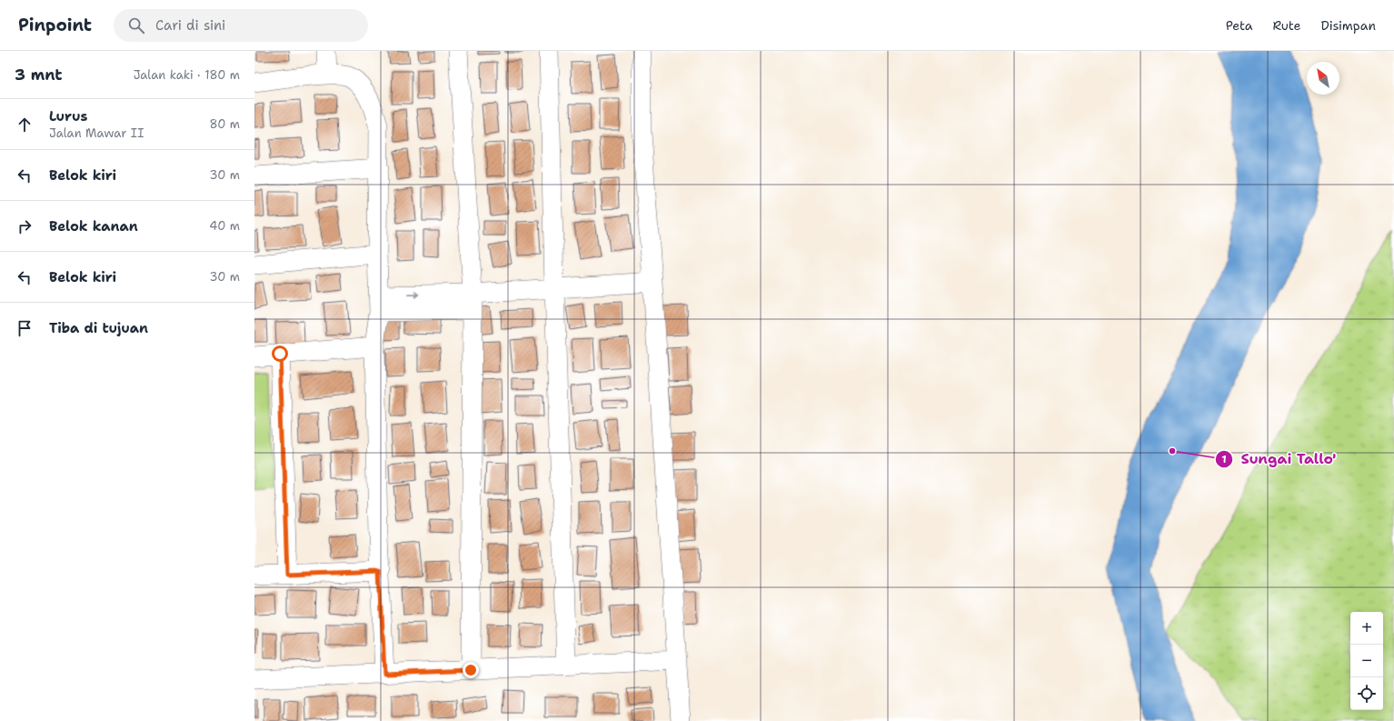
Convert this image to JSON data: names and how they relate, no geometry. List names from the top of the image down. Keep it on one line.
{"places":["Sungai Tallo'"],"north":"top left","page":{"header":"Pinpoint","search":"Cari di sini","nav":["Peta","Rute","Disimpan"],"heading":["3 mnt","Jalan kaki · 180 m"],"list":[["Lurus","Jalan Mawar II","80 m"],["Belok kiri","30 m"],["Belok kanan","40 m"],["Belok kiri","30 m"],"Tiba di tujuan"],"map_buttons":["+","−"]}}
